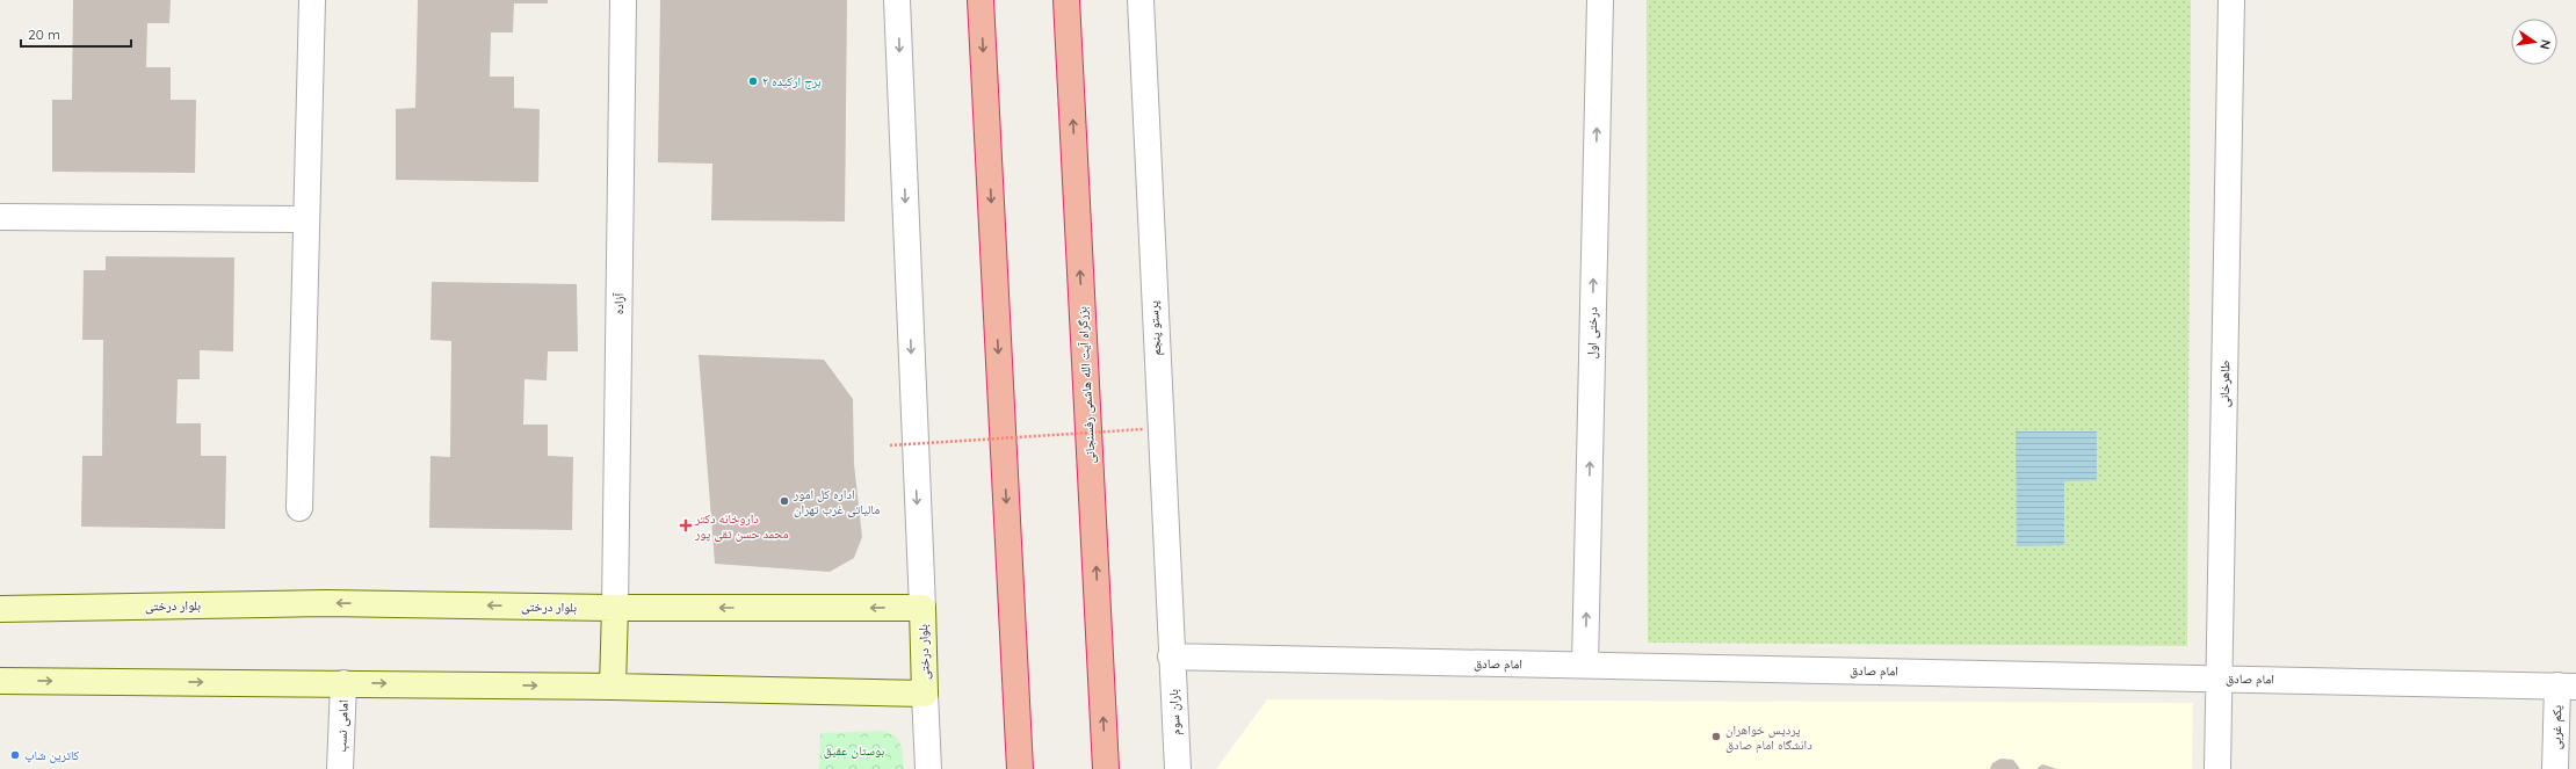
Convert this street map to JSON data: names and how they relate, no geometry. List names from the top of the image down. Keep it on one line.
{"streets":{"highway":["بزرگراه آیت الله هاشمی رفسنجانی"],"main road":["بلوار درختی"],"street":["آزاده","پرستو پنجم","درختی اول","طاهرخانی","امام صادق","باران سوم","امامی نسب","یکم غربی"]},"crossings":[["آزاده","بلوار درختی"],["پرستو پنجم","امام صادق"],["پرستو پنجم","باران سوم"],["درختی اول","امام صادق"],["طاهرخانی","امام صادق"],["بلوار درختی","امامی نسب"],["امام صادق","باران سوم"],["امام صادق","یکم غربی"]],"one_way":["درختی اول"],"parks":["بوستان عقیق"],"places":{"other":["برج ارکیده ۲","اداره کل امور مالیاتی غرب تهران","پردیس خواهران دانشگاه امام صادق","کاترین شاپ"],"health":["داروخانه دکتر محمد حسن تقی پور"]},"scale_bar":"20 m","north":"right"}
